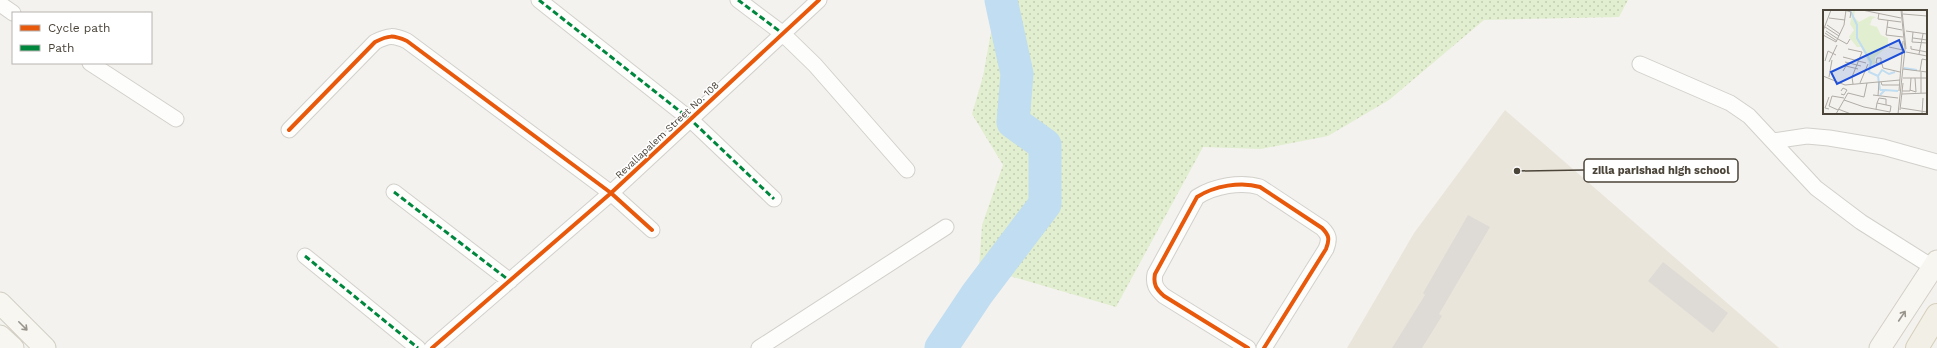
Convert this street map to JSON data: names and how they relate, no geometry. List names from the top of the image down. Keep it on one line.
{"streets":{"street":["Revallapalem Street No. 108"]},"places":["zilla parishad high school"],"legend":["Cycle path","Path"]}
